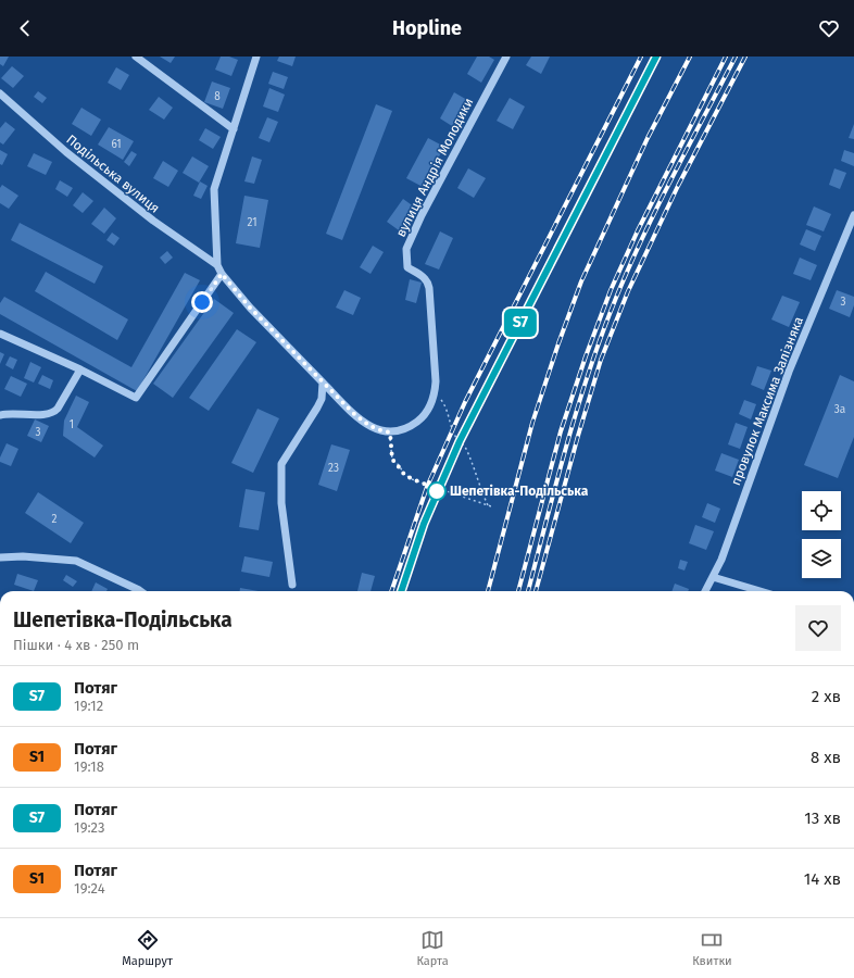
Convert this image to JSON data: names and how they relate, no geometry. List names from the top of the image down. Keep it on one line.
{"streets":{"street":["вулиця Андрія Молодики","Подільська вулиця","провулок Максима Залізняка"]},"places":["Шепетівка-Подільська"],"house_numbers":["8","61","21","3","3а","1","3","23","2"],"page":{"header":"Hopline","on_map":"S7","heading":["Шепетівка-Подільська","Пішки · 4 хв · 250 m"],"list":[{"mark":"S7","name":"Потяг","note":"19:12","value":"2 хв"},{"mark":"S1","name":"Потяг","note":"19:18","value":"8 хв"},{"mark":"S7","name":"Потяг","note":"19:23","value":"13 хв"},{"mark":"S1","name":"Потяг","note":"19:24","value":"14 хв"}],"tabs":["Маршрут","Карта","Квитки"]}}
